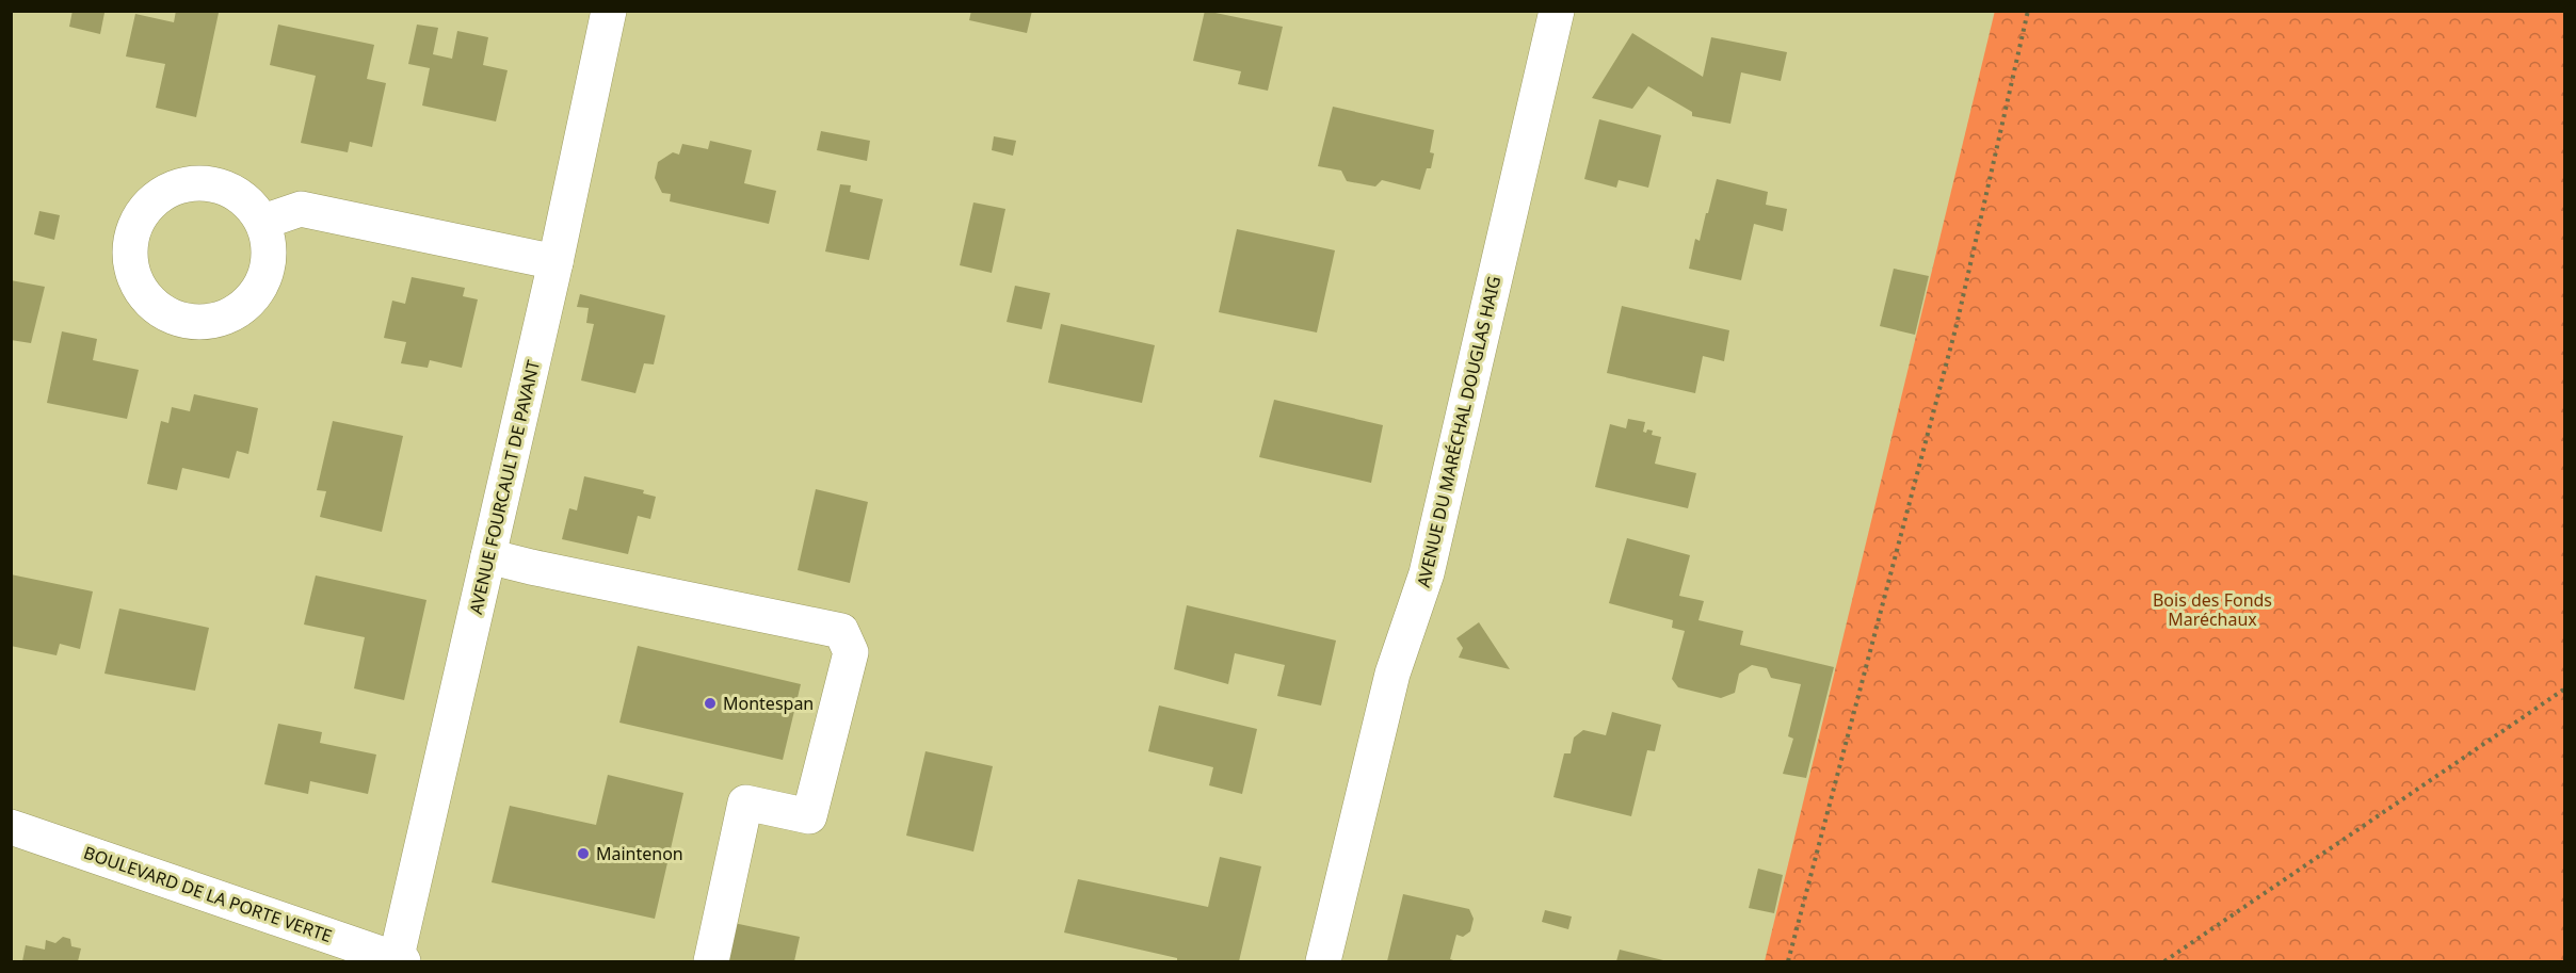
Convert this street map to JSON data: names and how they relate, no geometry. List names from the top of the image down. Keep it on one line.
{"streets":{"street":["AVENUE DU MARÉCHAL DOUGLAS HAIG","AVENUE FOURCAULT DE PAVANT","BOULEVARD DE LA PORTE VERTE"]},"crossings":[["AVENUE FOURCAULT DE PAVANT","BOULEVARD DE LA PORTE VERTE"]],"parks":["Bois des Fonds Maréchaux"],"places":["Montespan","Maintenon"]}
